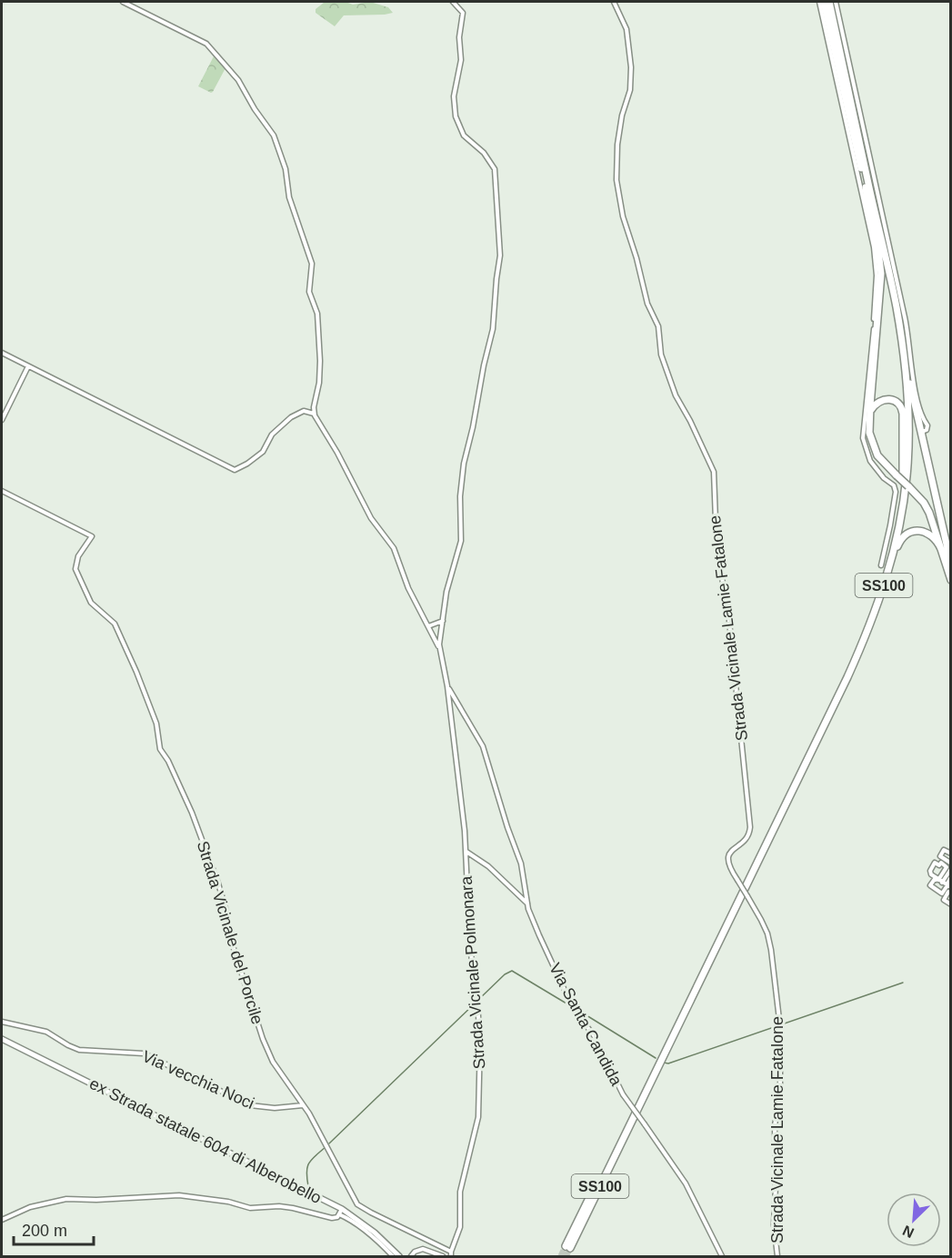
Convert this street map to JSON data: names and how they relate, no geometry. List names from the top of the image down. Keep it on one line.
{"streets":{"highway":["SS100"],"main road":["ex Strada statale 604 di Alberobello"],"street":["Strada Vicinale Lamie Fatalone","Strada Vicinale del Porcile","Strada Vicinale Polmonara","Via Santa Candida","Via vecchia Noci"]},"crossings":[["Strada Vicinale del Porcile","Strada Vicinale Polmonara"],["Strada Vicinale del Porcile","Via vecchia Noci"],["Strada Vicinale Polmonara","Via Santa Candida"]],"scale_bar":"200 m","north":"bottom left"}
